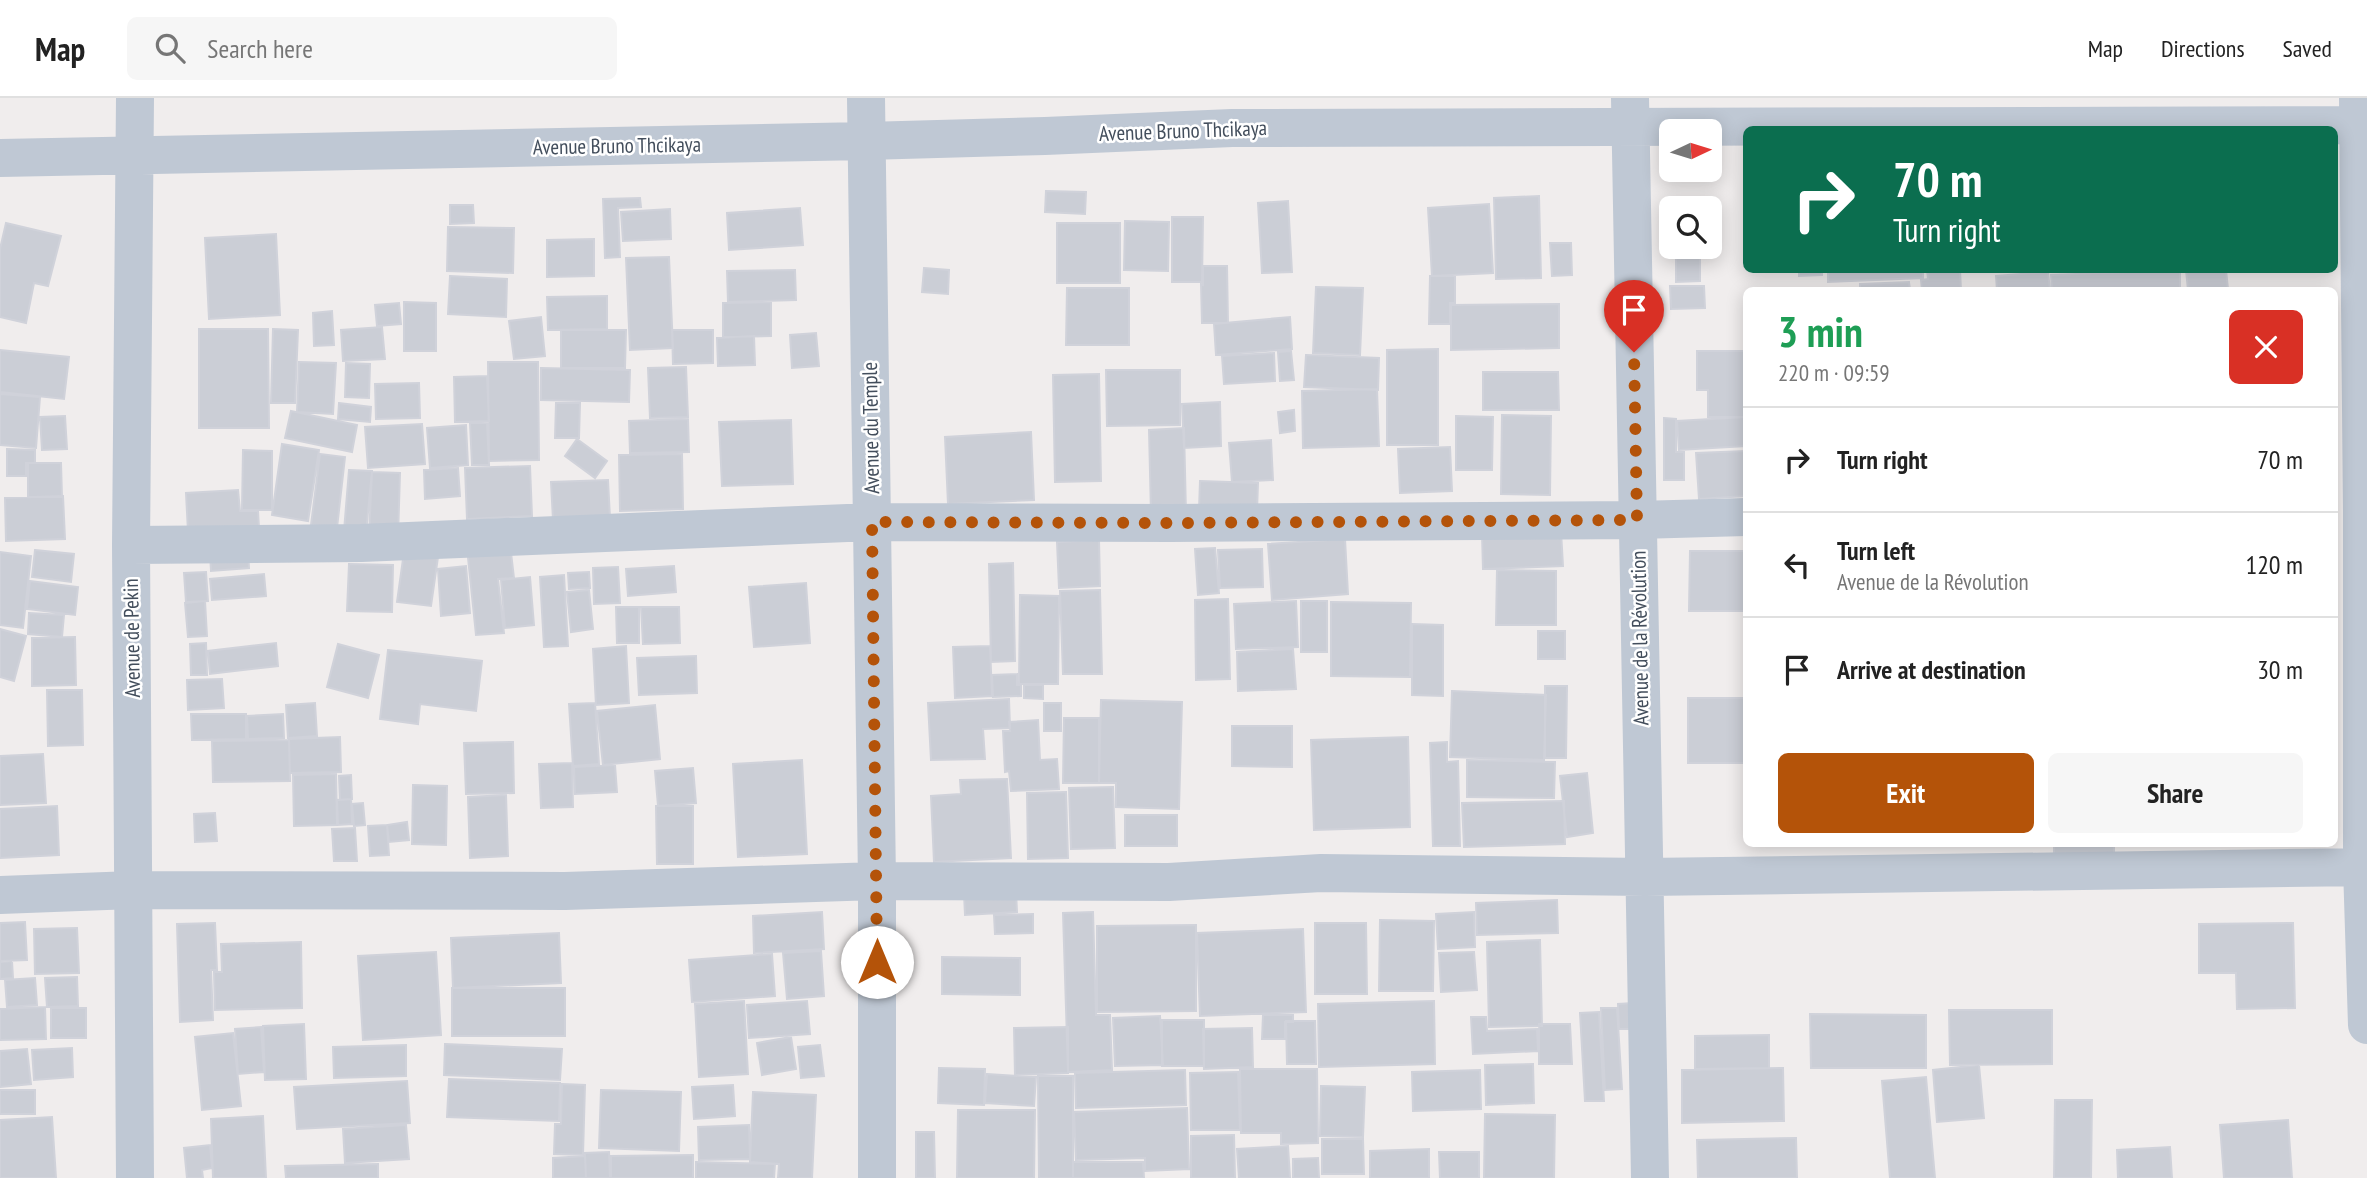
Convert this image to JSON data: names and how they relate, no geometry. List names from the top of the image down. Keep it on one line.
{"streets":{"street":["Avenue Bruno Thcikaya","Avenue du Temple","Avenue de Pekin","Avenue de la Révolution"]},"crossings":[["Avenue Bruno Thcikaya","Avenue du Temple"],["Avenue Bruno Thcikaya","Avenue de Pekin"],["Avenue Bruno Thcikaya","Avenue de la Révolution"]],"north":"right","page":{"header":"Map","search":"Search here","nav":["Map","Directions","Saved"],"turn":["70 m","Turn right"],"heading":["3 min","220 m · 09:59"],"list":[{"name":"Turn right","value":"70 m"},{"name":"Turn left","note":"Avenue de la Révolution","value":"120 m"},{"name":"Arrive at destination","value":"30 m"}],"buttons":["Exit","Share"]}}
